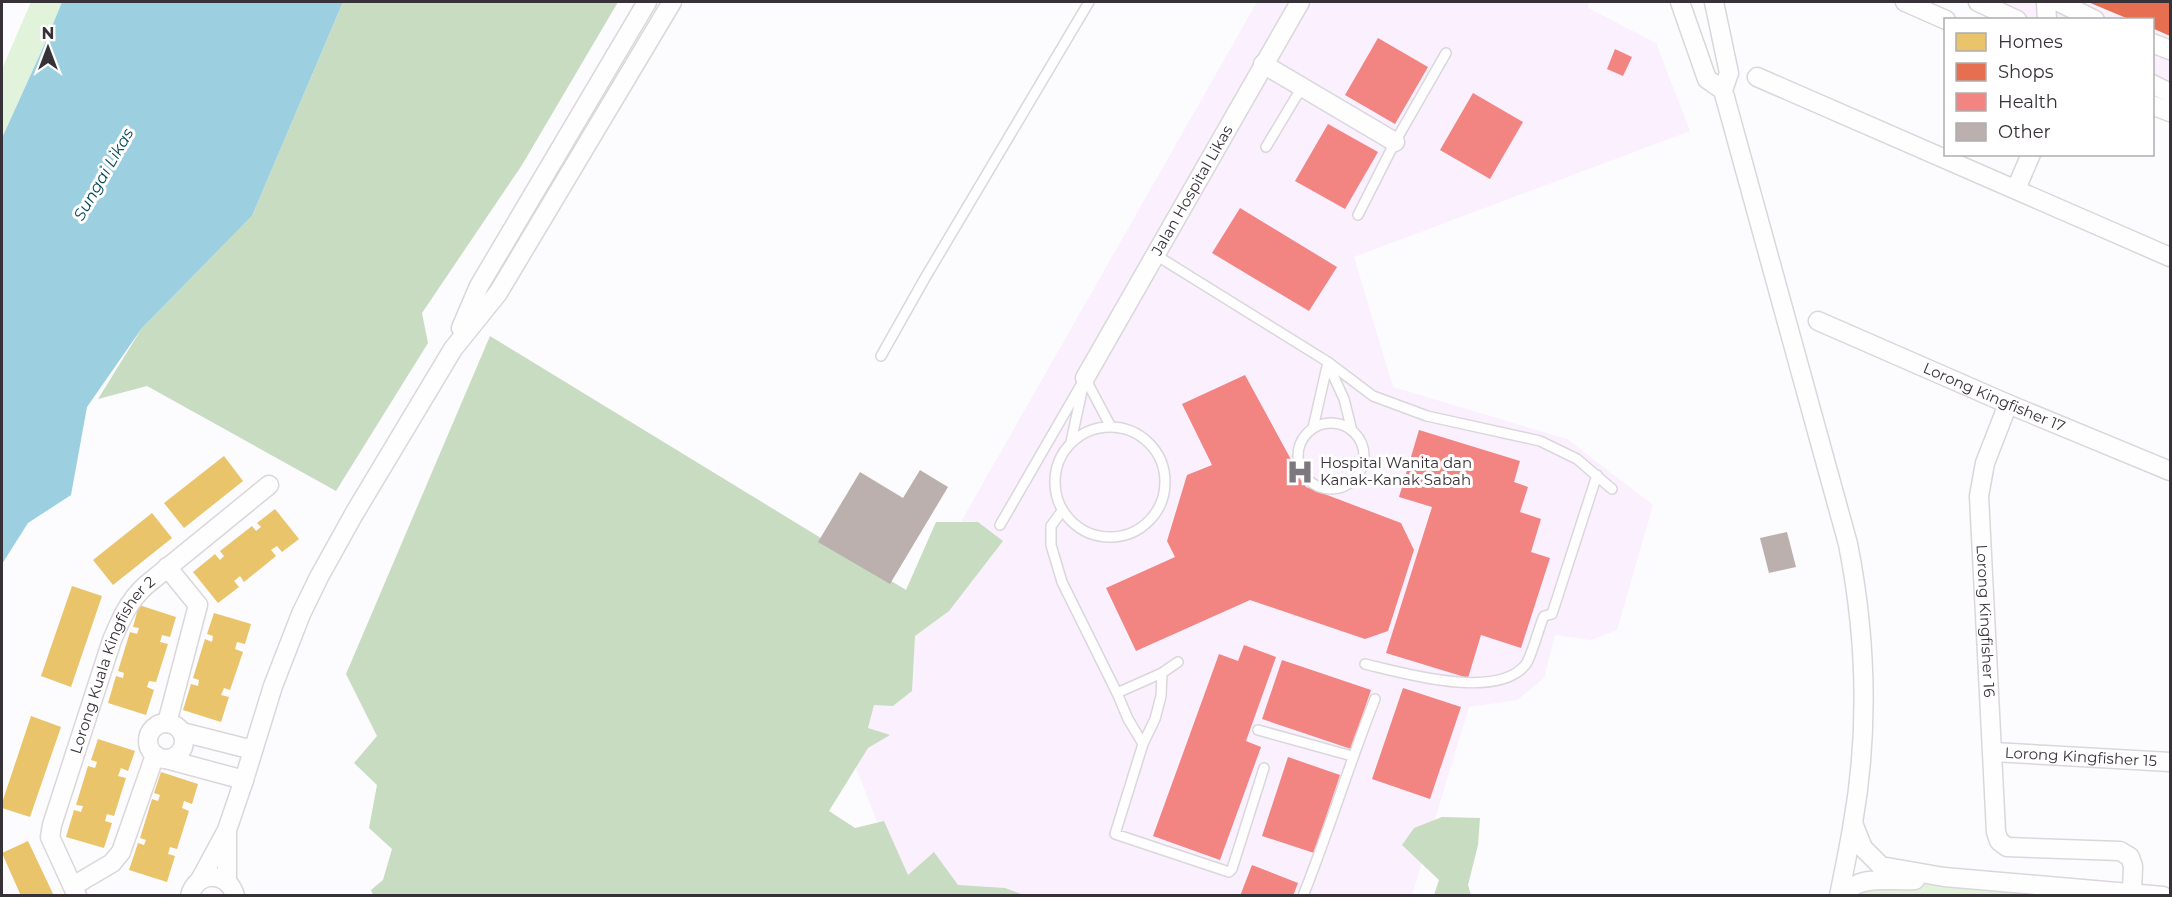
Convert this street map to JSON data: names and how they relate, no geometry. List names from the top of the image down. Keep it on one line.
{"streets":{"street":["Jalan Hospital Likas","Lorong Kingfisher 17","Lorong Kingfisher 16","Lorong Kuala Kingfisher 2","Lorong Kingfisher 15"]},"crossings":[["Lorong Kingfisher 17","Lorong Kingfisher 16"],["Lorong Kingfisher 16","Lorong Kingfisher 15"]],"water":["Sungai Likas"],"places":{"hospital":["Hospital Wanita dan Kanak-Kanak Sabah"]},"legend":["Homes","Shops","Health","Other"],"north":"top"}
